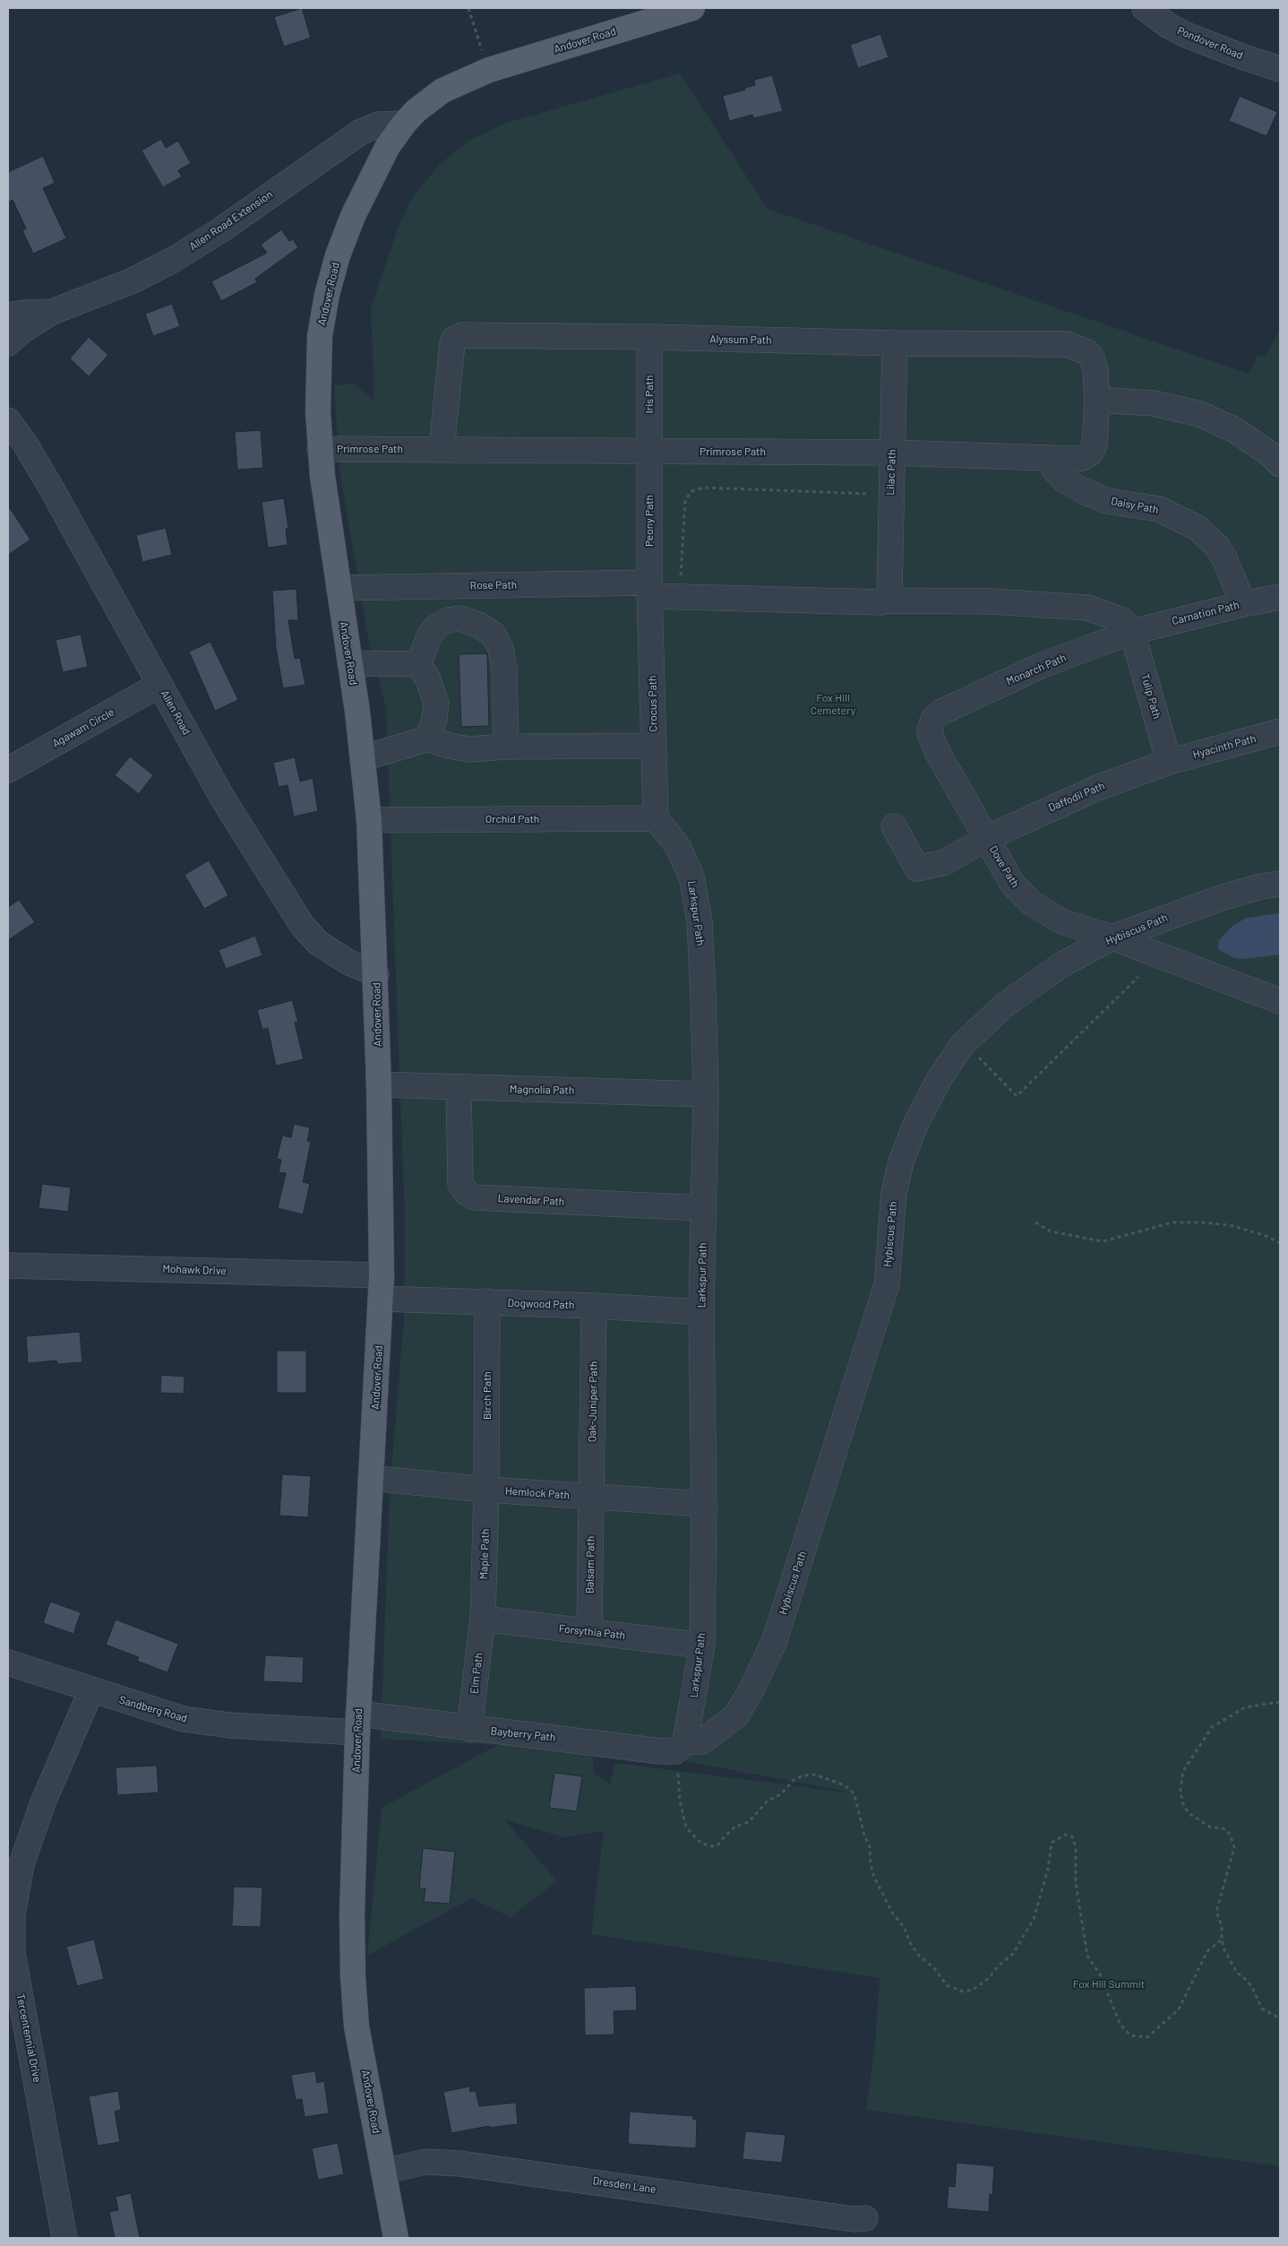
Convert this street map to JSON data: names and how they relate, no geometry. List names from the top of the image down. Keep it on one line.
{"streets":{"main road":["Andover Road"],"street":["Pondover Road","Allen Road Extension","Alyssum Path","Iris Path","Primrose Path","Lilac Path","Daisy Path","Peony Path","Rose Path","Carnation Path","Monarch Path","Tulip Path","Crocus Path","Allen Road","Agawam Circle","Hyacinth Path","Daffodil Path","Orchid Path","Dove Path","Larkspur Path","Hybiscus Path","Magnolia Path","Lavendar Path","Mohawk Drive","Dogwood Path","Birch Path","Oak-Juniper Path","Hemlock Path","Maple Path","Balsam Path","Forsythia Path","Elm Path","Sandberg Road","Bayberry Path","Tercentennial Drive","Dresden Lane"]},"crossings":[["Andover Road","Allen Road Extension"],["Andover Road","Primrose Path"],["Andover Road","Rose Path"],["Andover Road","Allen Road"],["Andover Road","Orchid Path"],["Andover Road","Magnolia Path"],["Andover Road","Mohawk Drive"],["Andover Road","Dogwood Path"],["Andover Road","Hemlock Path"],["Andover Road","Sandberg Road"],["Andover Road","Bayberry Path"],["Andover Road","Dresden Lane"],["Alyssum Path","Iris Path"],["Alyssum Path","Primrose Path"],["Alyssum Path","Lilac Path"],["Iris Path","Primrose Path"],["Iris Path","Peony Path"],["Primrose Path","Lilac Path"],["Primrose Path","Daisy Path"],["Primrose Path","Peony Path"],["Daisy Path","Carnation Path"],["Peony Path","Rose Path"],["Peony Path","Crocus Path"],["Rose Path","Crocus Path"],["Carnation Path","Monarch Path"],["Carnation Path","Tulip Path"],["Monarch Path","Tulip Path"],["Monarch Path","Dove Path"],["Tulip Path","Hyacinth Path"],["Tulip Path","Daffodil Path"],["Crocus Path","Orchid Path"],["Crocus Path","Larkspur Path"],["Allen Road","Agawam Circle"],["Hyacinth Path","Daffodil Path"],["Daffodil Path","Dove Path"],["Orchid Path","Larkspur Path"],["Dove Path","Hybiscus Path"],["Larkspur Path","Hybiscus Path"],["Larkspur Path","Magnolia Path"],["Larkspur Path","Lavendar Path"],["Larkspur Path","Dogwood Path"],["Larkspur Path","Hemlock Path"],["Larkspur Path","Forsythia Path"],["Larkspur Path","Bayberry Path"],["Hybiscus Path","Bayberry Path"],["Magnolia Path","Lavendar Path"],["Mohawk Drive","Dogwood Path"],["Dogwood Path","Birch Path"],["Dogwood Path","Oak-Juniper Path"],["Birch Path","Hemlock Path"],["Birch Path","Maple Path"],["Oak-Juniper Path","Hemlock Path"],["Oak-Juniper Path","Balsam Path"],["Hemlock Path","Maple Path"],["Hemlock Path","Balsam Path"],["Maple Path","Forsythia Path"],["Maple Path","Elm Path"],["Balsam Path","Forsythia Path"],["Forsythia Path","Elm Path"],["Elm Path","Bayberry Path"],["Sandberg Road","Bayberry Path"],["Sandberg Road","Tercentennial Drive"]],"parks":["Fox Hill Cemetery","Fox Hill Summit"]}
